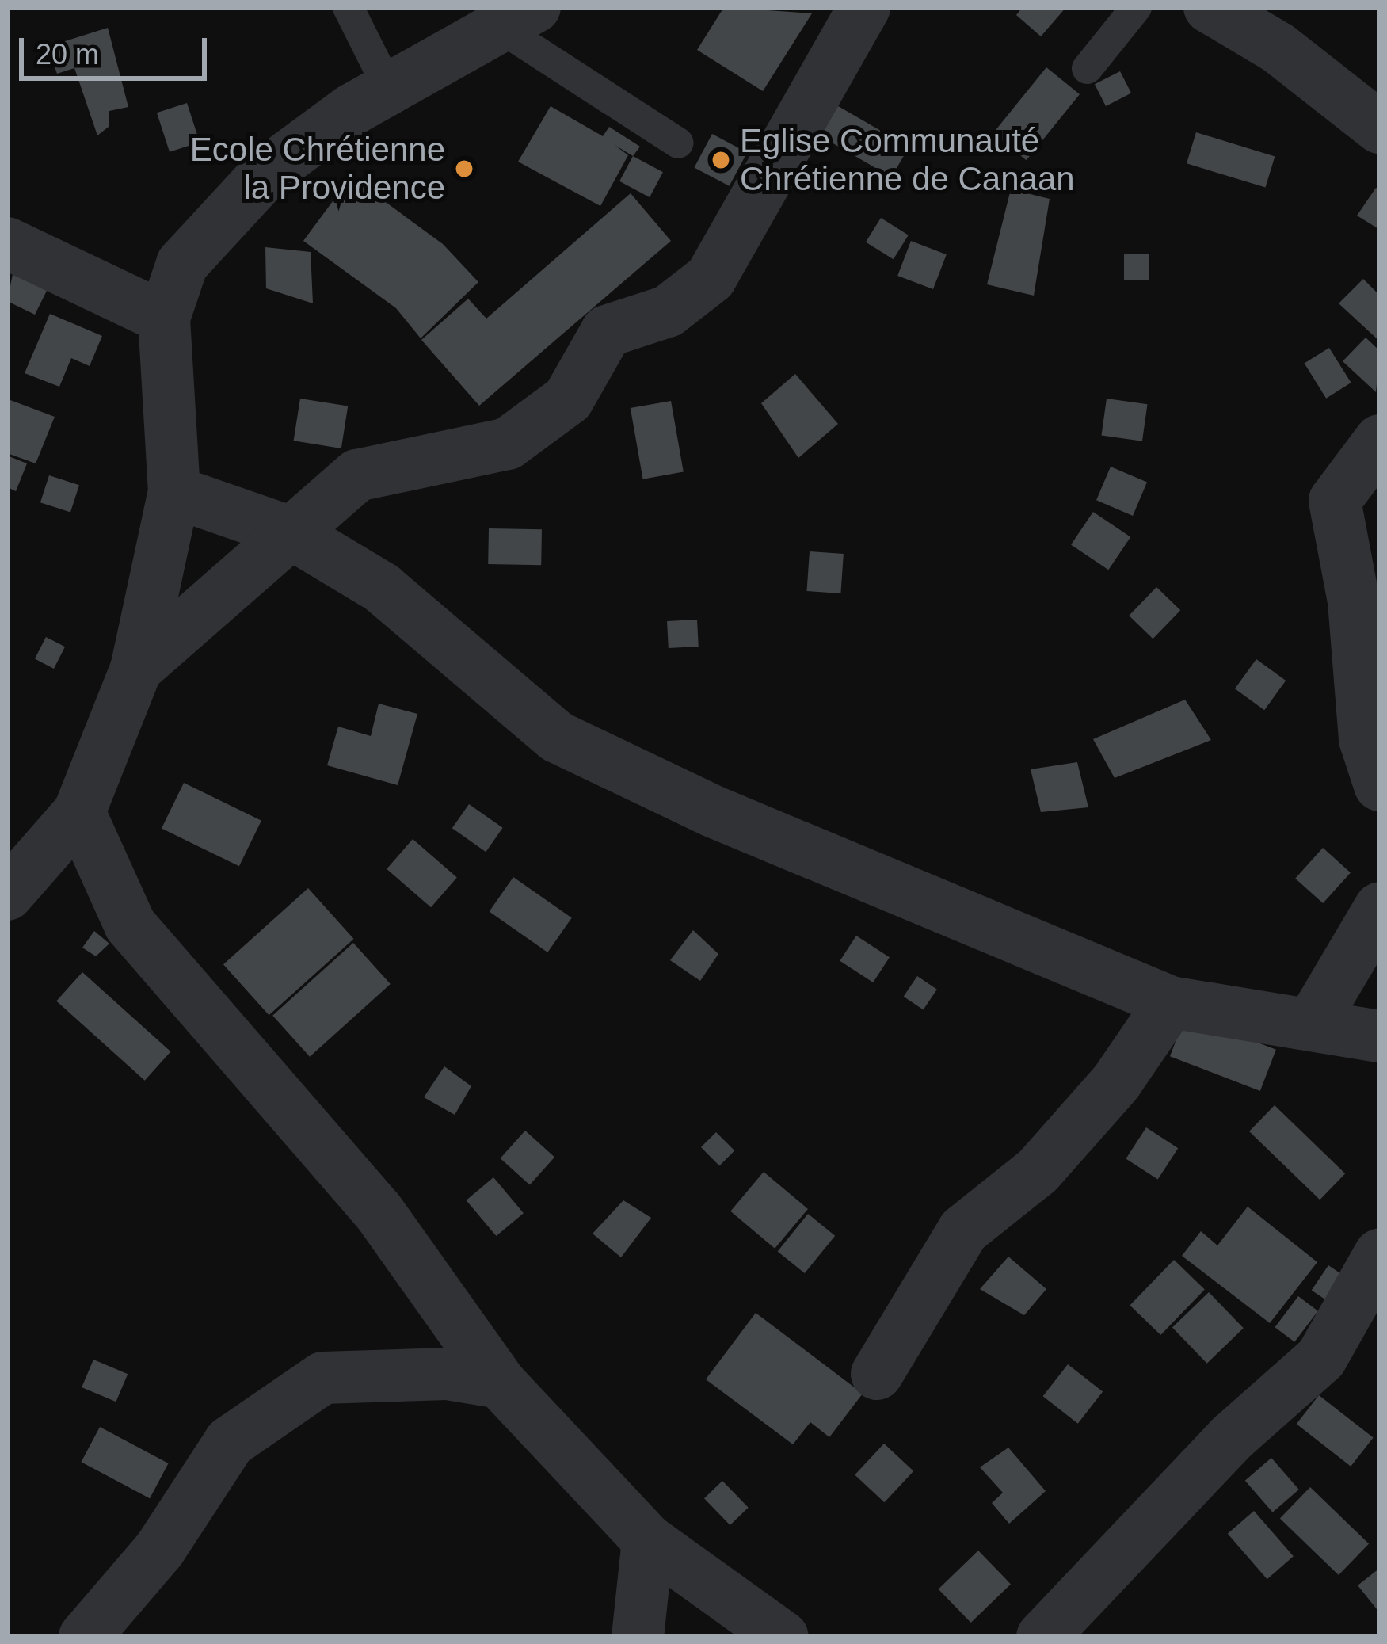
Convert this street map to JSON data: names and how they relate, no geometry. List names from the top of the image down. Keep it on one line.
{"places":["Eglise Communauté Chrétienne de Canaan","Ecole Chrétienne la Providence"],"scale_bar":"20 m"}
